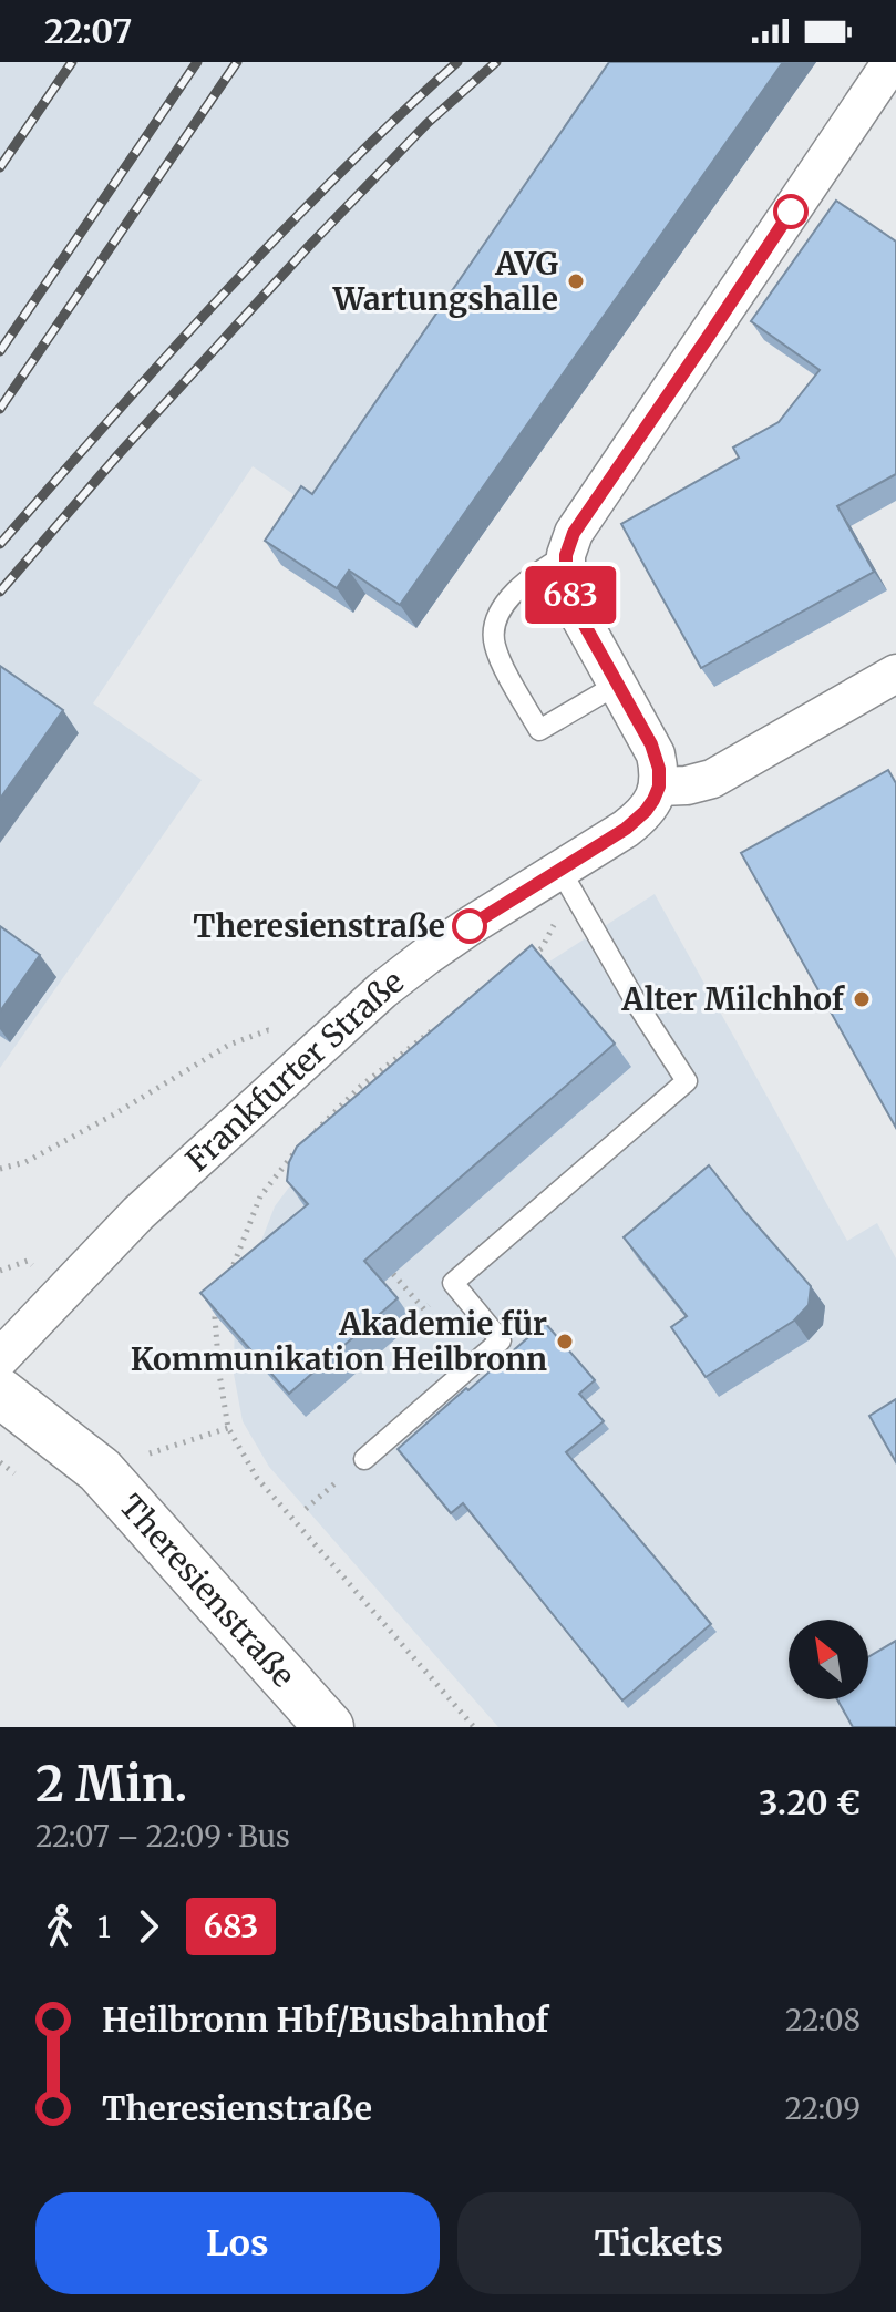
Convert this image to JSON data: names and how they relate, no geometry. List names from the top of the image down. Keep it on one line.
{"streets":{"main road":["Theresienstraße"],"street":["Frankfurter Straße"]},"places":["AVG Wartungshalle","Theresienstraße","Alter Milchhof","Akademie für Kommunikation Heilbronn"],"lines":["bus line 683"],"north":"top left","page":{"status":"22:07","on_map":"683","heading":["2 Min.","22:07 – 22:09 · Bus","3.20 €"],"legs":["1","683"],"list":[{"name":"Heilbronn Hbf/Busbahnhof","value":"22:08"},{"name":"Theresienstraße","value":"22:09"}],"buttons":["Los","Tickets"]}}
